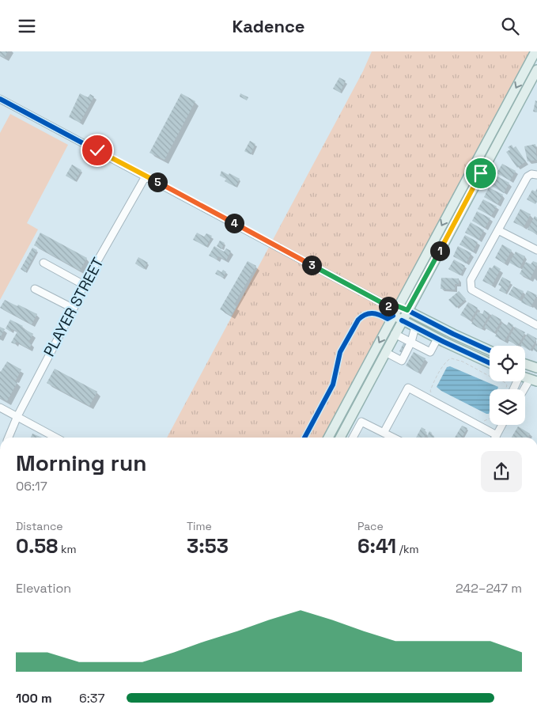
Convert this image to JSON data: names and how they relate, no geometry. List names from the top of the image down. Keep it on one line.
{"streets":{"street":["PLAYER STREET"]},"page":{"header":"Kadence","pins":["5","4","1","3","2"],"heading":["Morning run","06:17"],"stats":[["Distance","0.58 km"],["Time","3:53"],["Pace","6:41 /km"]],"chart":["Elevation","242–247 m"],"list":[{"name":"100 m","note":"6:37"}]}}
